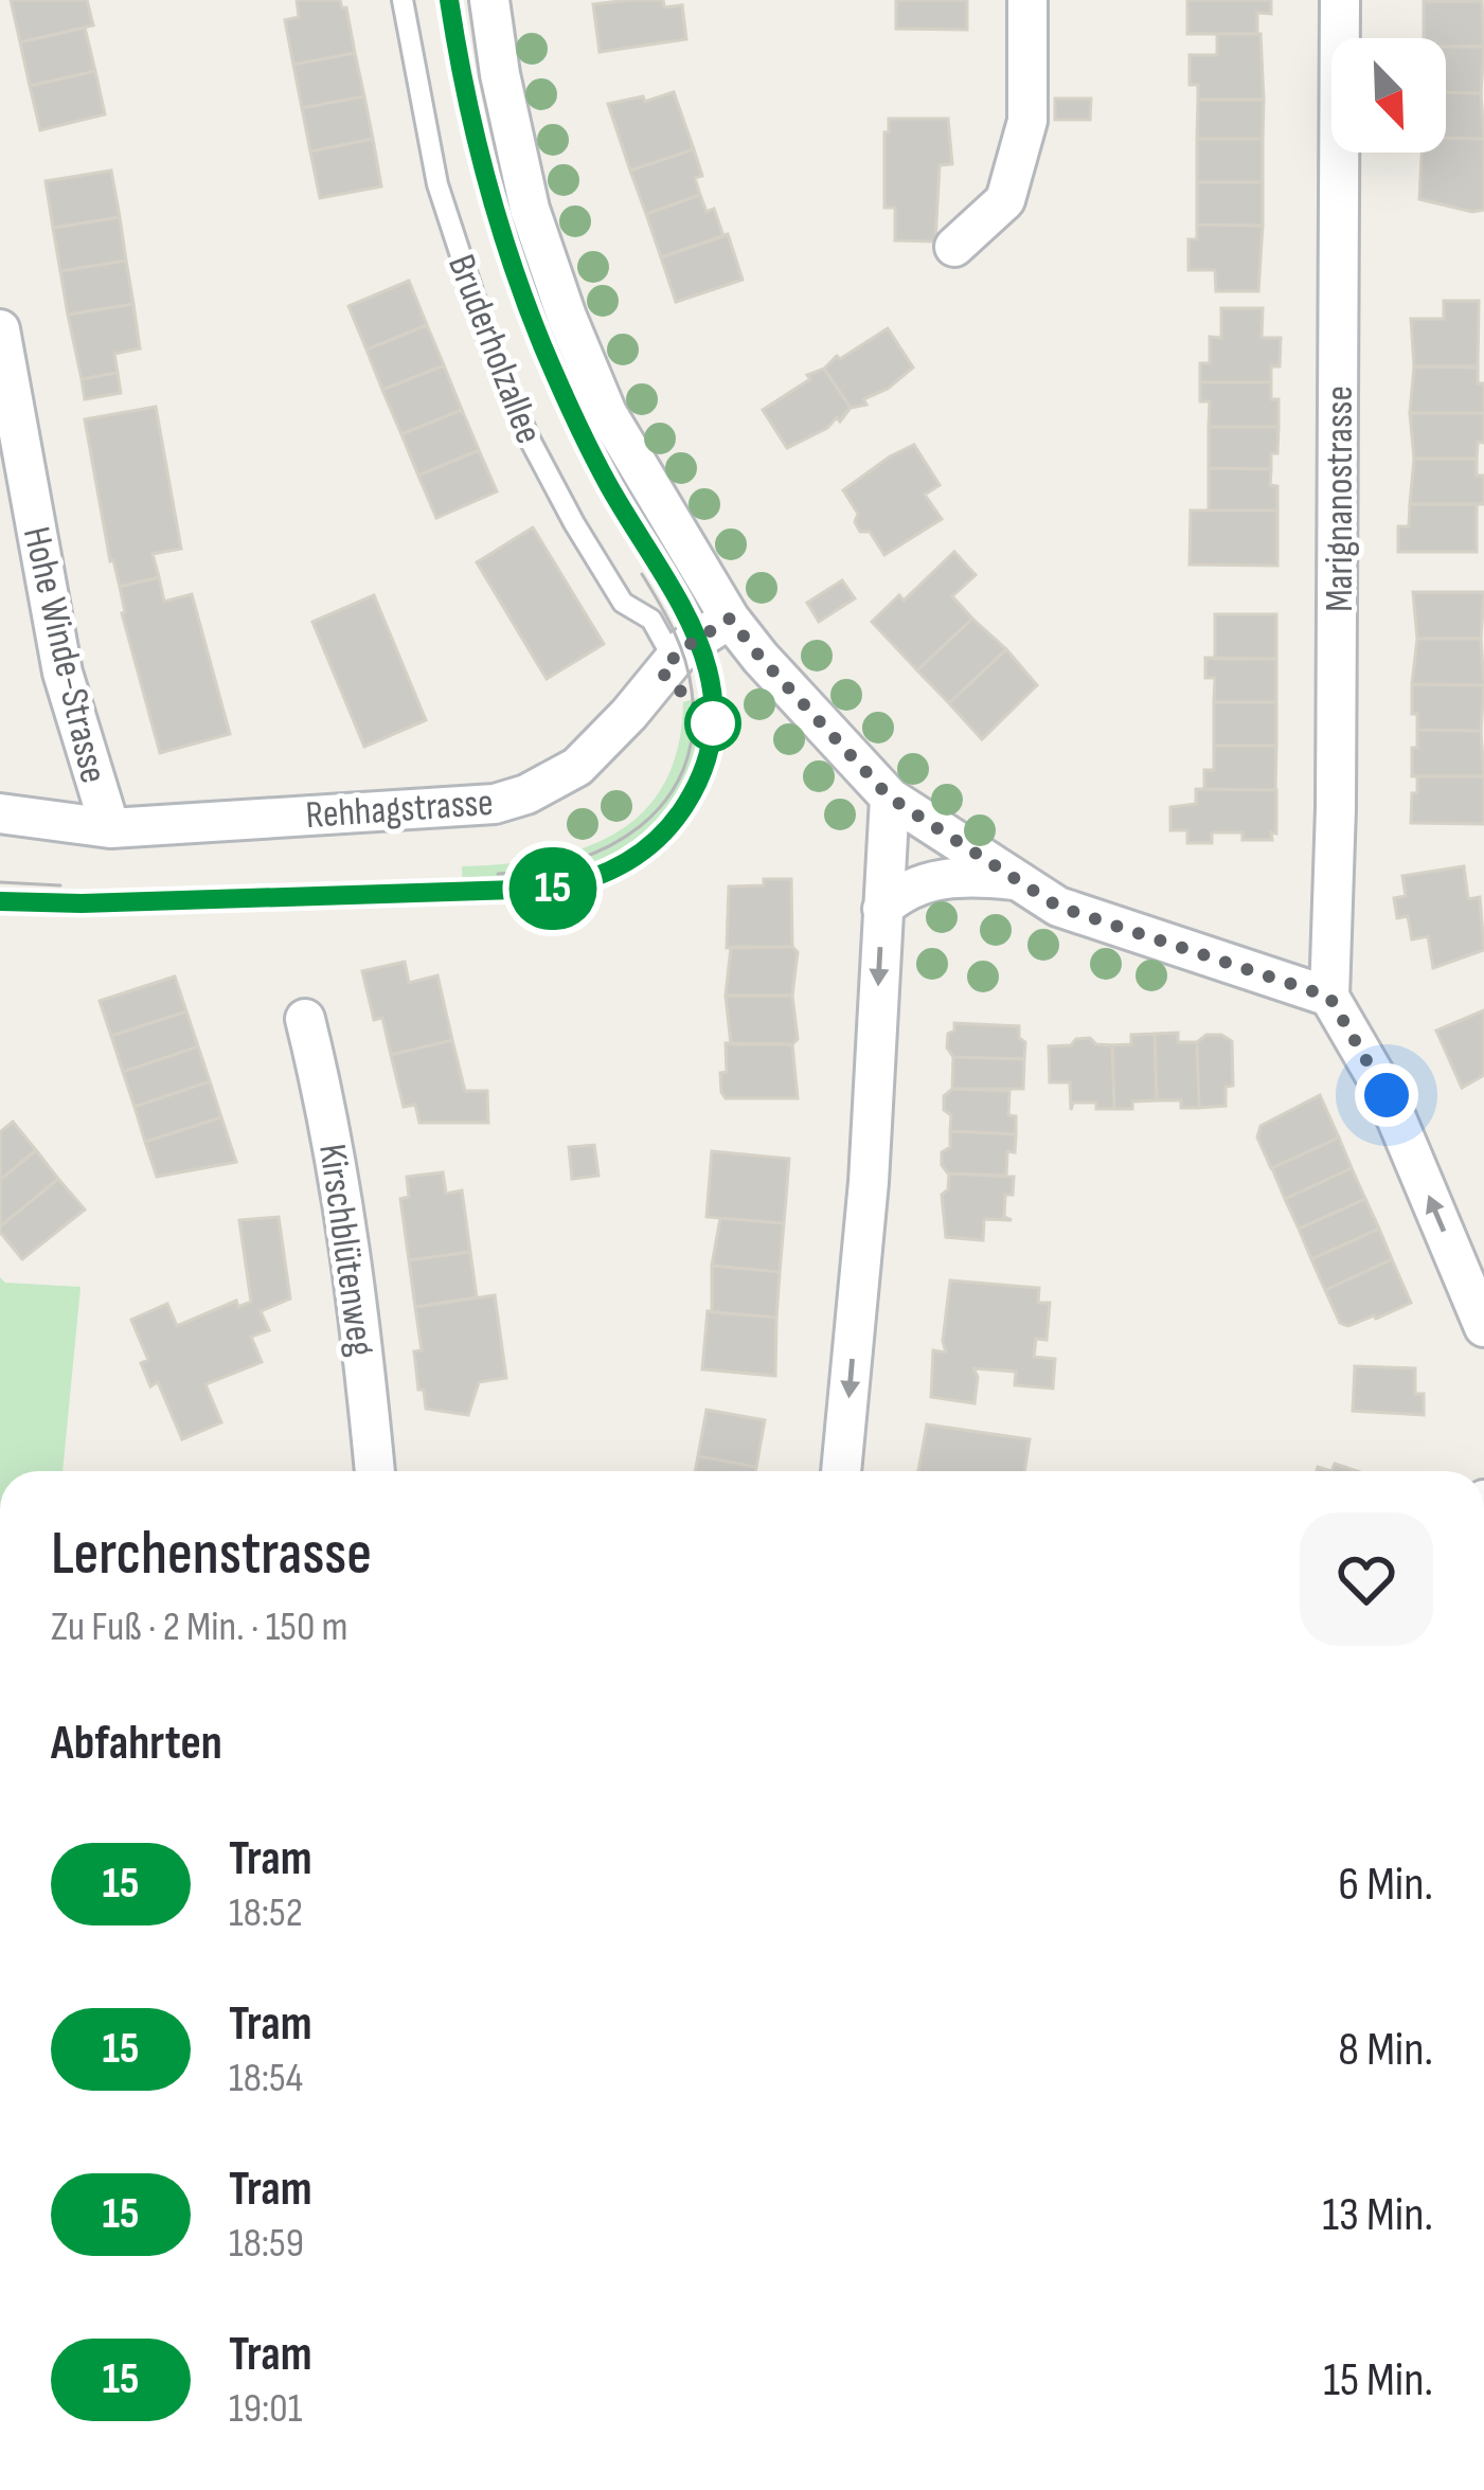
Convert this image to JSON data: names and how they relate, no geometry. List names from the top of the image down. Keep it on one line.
{"streets":{"street":["Bruderholzallee","Marignanostrasse","Hohe Winde-Strasse","Rehhagstrasse","Kirschblütenweg"]},"crossings":[["Bruderholzallee","Marignanostrasse"],["Bruderholzallee","Rehhagstrasse"],["Hohe Winde-Strasse","Rehhagstrasse"]],"lines":["tram line 15"],"north":"bottom right","page":{"on_map":"15","heading":[["Lerchenstrasse","Zu Fuß · 2 Min. · 150 m"],"Abfahrten"],"list":[{"mark":"15","name":"Tram","note":"18:52","value":"6 Min."},{"mark":"15","name":"Tram","note":"18:54","value":"8 Min."},{"mark":"15","name":"Tram","note":"18:59","value":"13 Min."},{"mark":"15","name":"Tram","note":"19:01","value":"15 Min."}]}}
